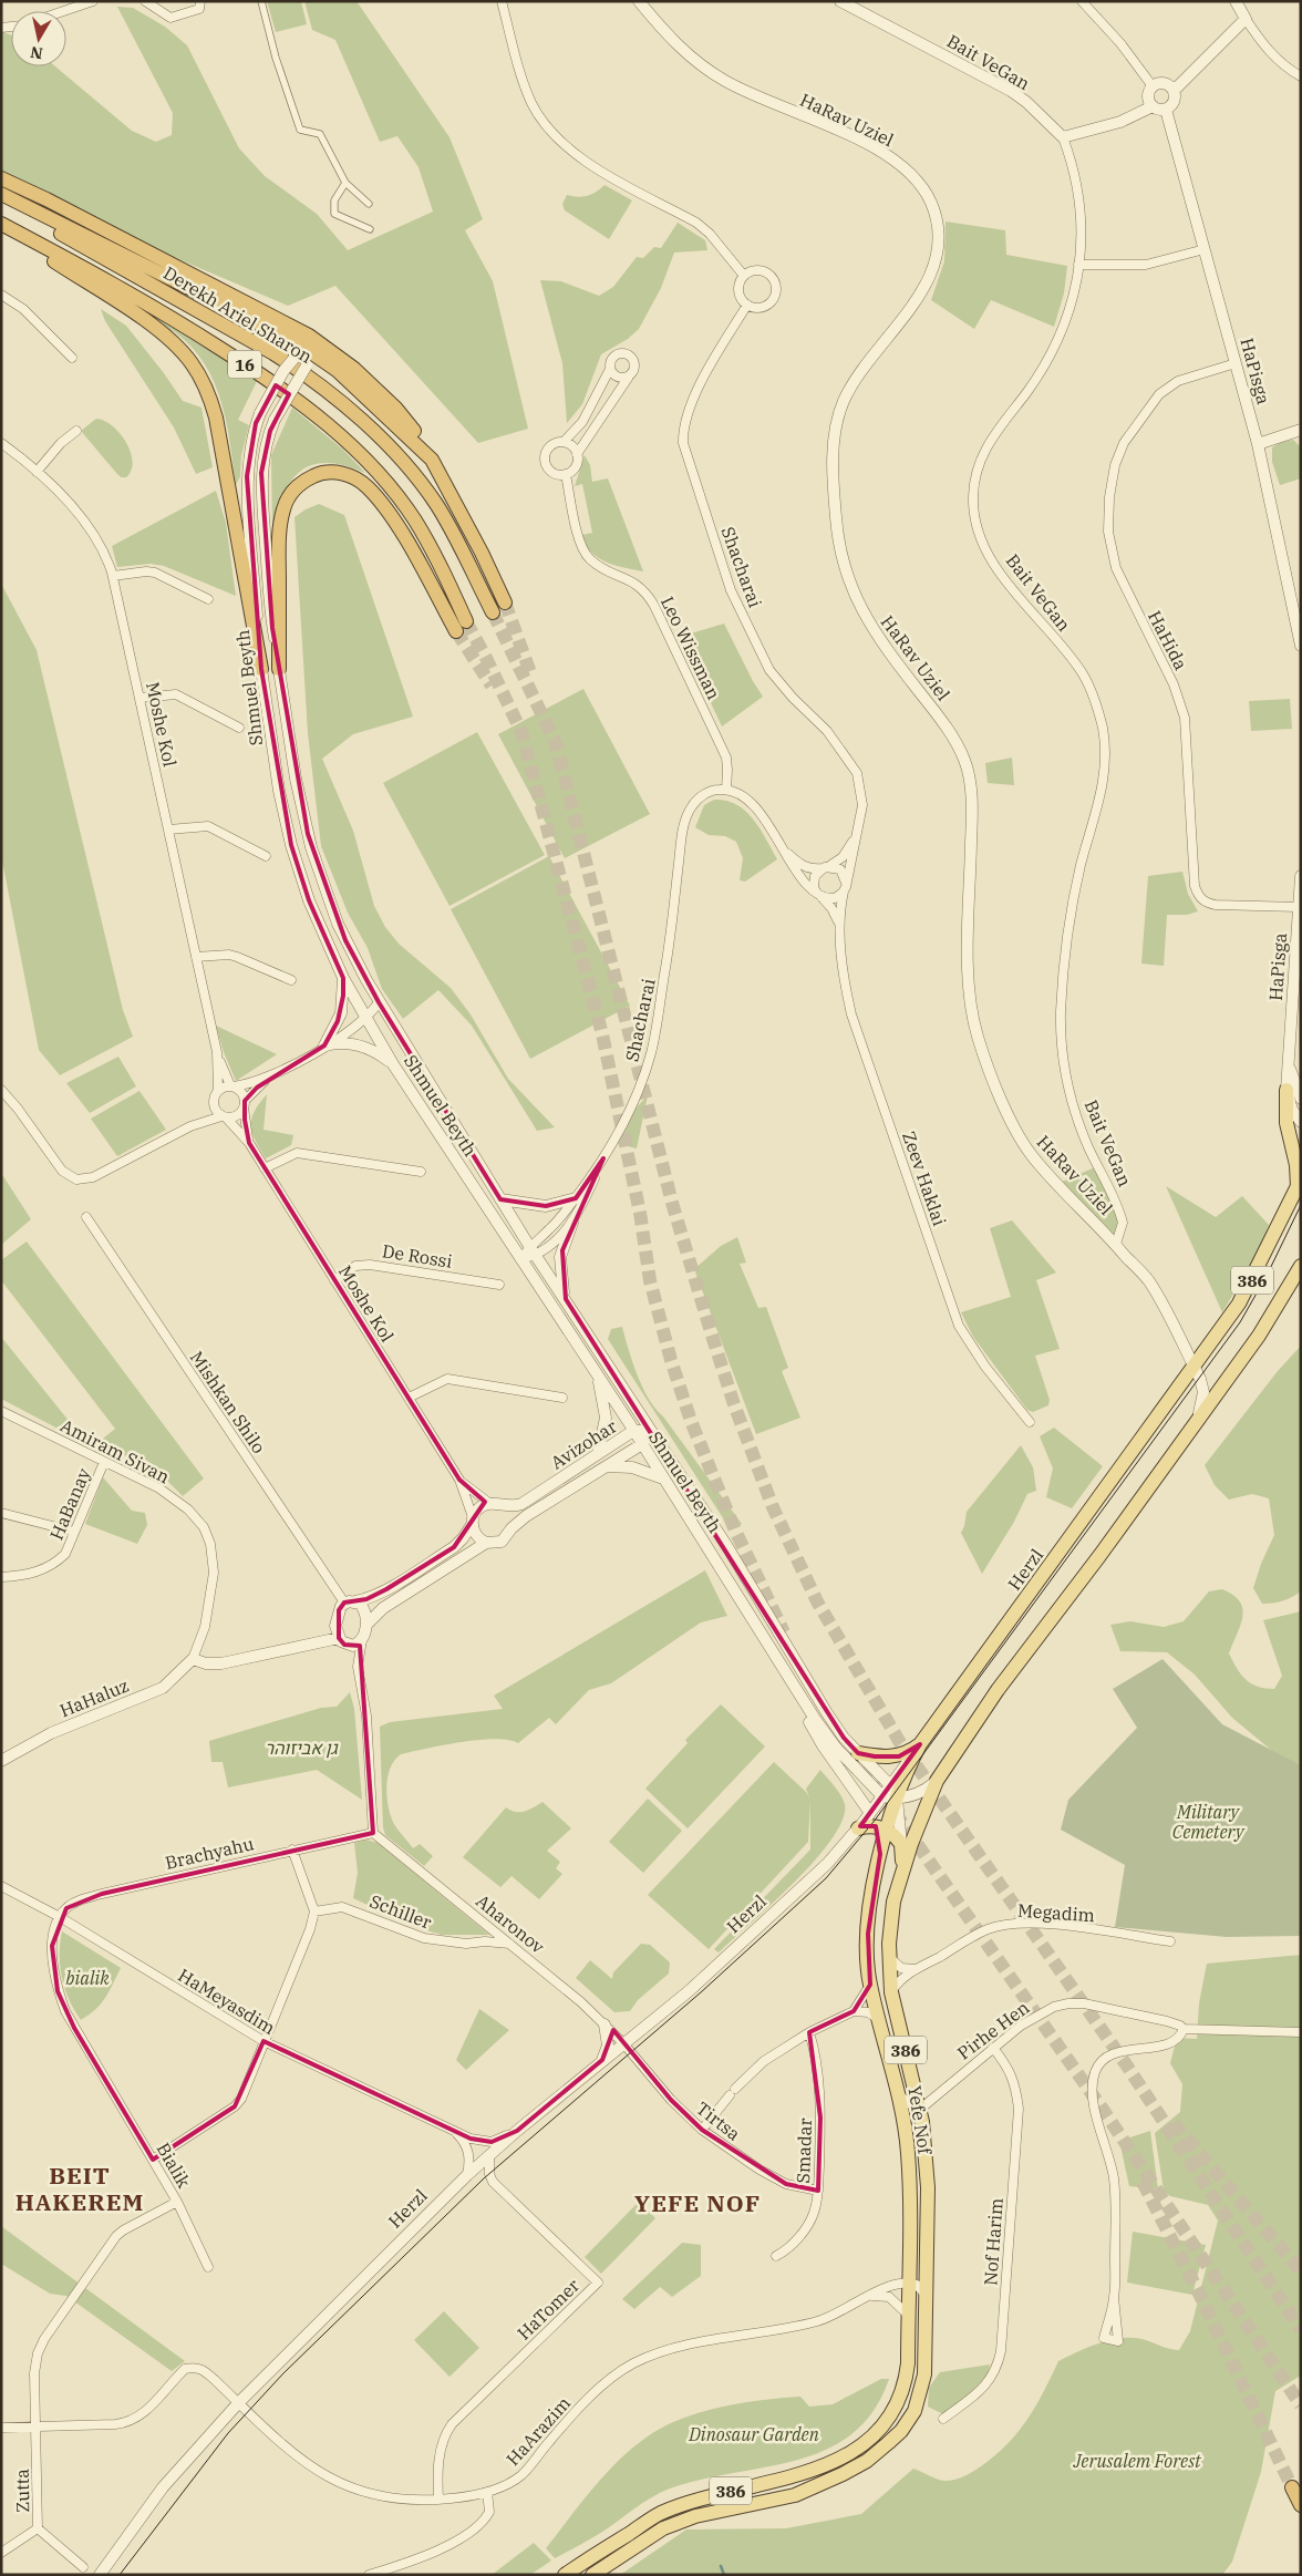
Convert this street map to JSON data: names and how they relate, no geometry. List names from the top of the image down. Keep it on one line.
{"streets":{"highway":["Derekh Ariel Sharon","16"],"main road":["386","Herzl","Yefe Nof"],"street":["Bait VeGan","HaRav Uziel","HaPisga","Shacharai","HaHida","Leo Wissman","Shmuel Beyth","Moshe Kol","Zeev Haklai","De Rossi","Mishkan Shilo","Avizohar","Amiram Sivan","HaBanay","HaHaluz","Brachyahu","Schiller","Megadim","Aharonov","HaMeyasdim","Pirhe Hen","Tirtsa","Smadar","Bialik","Nof Harim","HaTomer","HaArazim","Zutta"]},"crossings":[["Bait VeGan","HaRav Uziel"],["Derekh Ariel Sharon","Shmuel Beyth"],["HaPisga","HaHida"],["Shacharai","Leo Wissman"],["Shacharai","Shmuel Beyth"],["Shacharai","Zeev Haklai"],["Shmuel Beyth","Avizohar"],["Shmuel Beyth","Herzl"],["Shmuel Beyth","Yefe Nof"],["Moshe Kol","De Rossi"],["Moshe Kol","Avizohar"],["386","Yefe Nof"],["Mishkan Shilo","Avizohar"],["Amiram Sivan","HaBanay"],["Amiram Sivan","HaHaluz"],["Herzl","Aharonov"],["Herzl","HaMeyasdim"],["Herzl","Yefe Nof"],["Herzl","Tirtsa"],["Herzl","HaTomer"],["Herzl","HaArazim"],["Brachyahu","Aharonov"],["Brachyahu","HaMeyasdim"],["Brachyahu","Bialik"],["Schiller","Aharonov"],["Megadim","Yefe Nof"],["Aharonov","Tirtsa"],["HaMeyasdim","Bialik"],["Pirhe Hen","Yefe Nof"],["Pirhe Hen","Nof Harim"],["Yefe Nof","HaArazim"],["Tirtsa","Smadar"],["Bialik","Zutta"],["HaTomer","HaArazim"]],"districts":["BEIT HAKEREM","YEFE NOF"],"parks":["גן אביזוהר","Military Cemetery","bialik","Dinosaur Garden","Jerusalem Forest"],"north":"bottom"}
